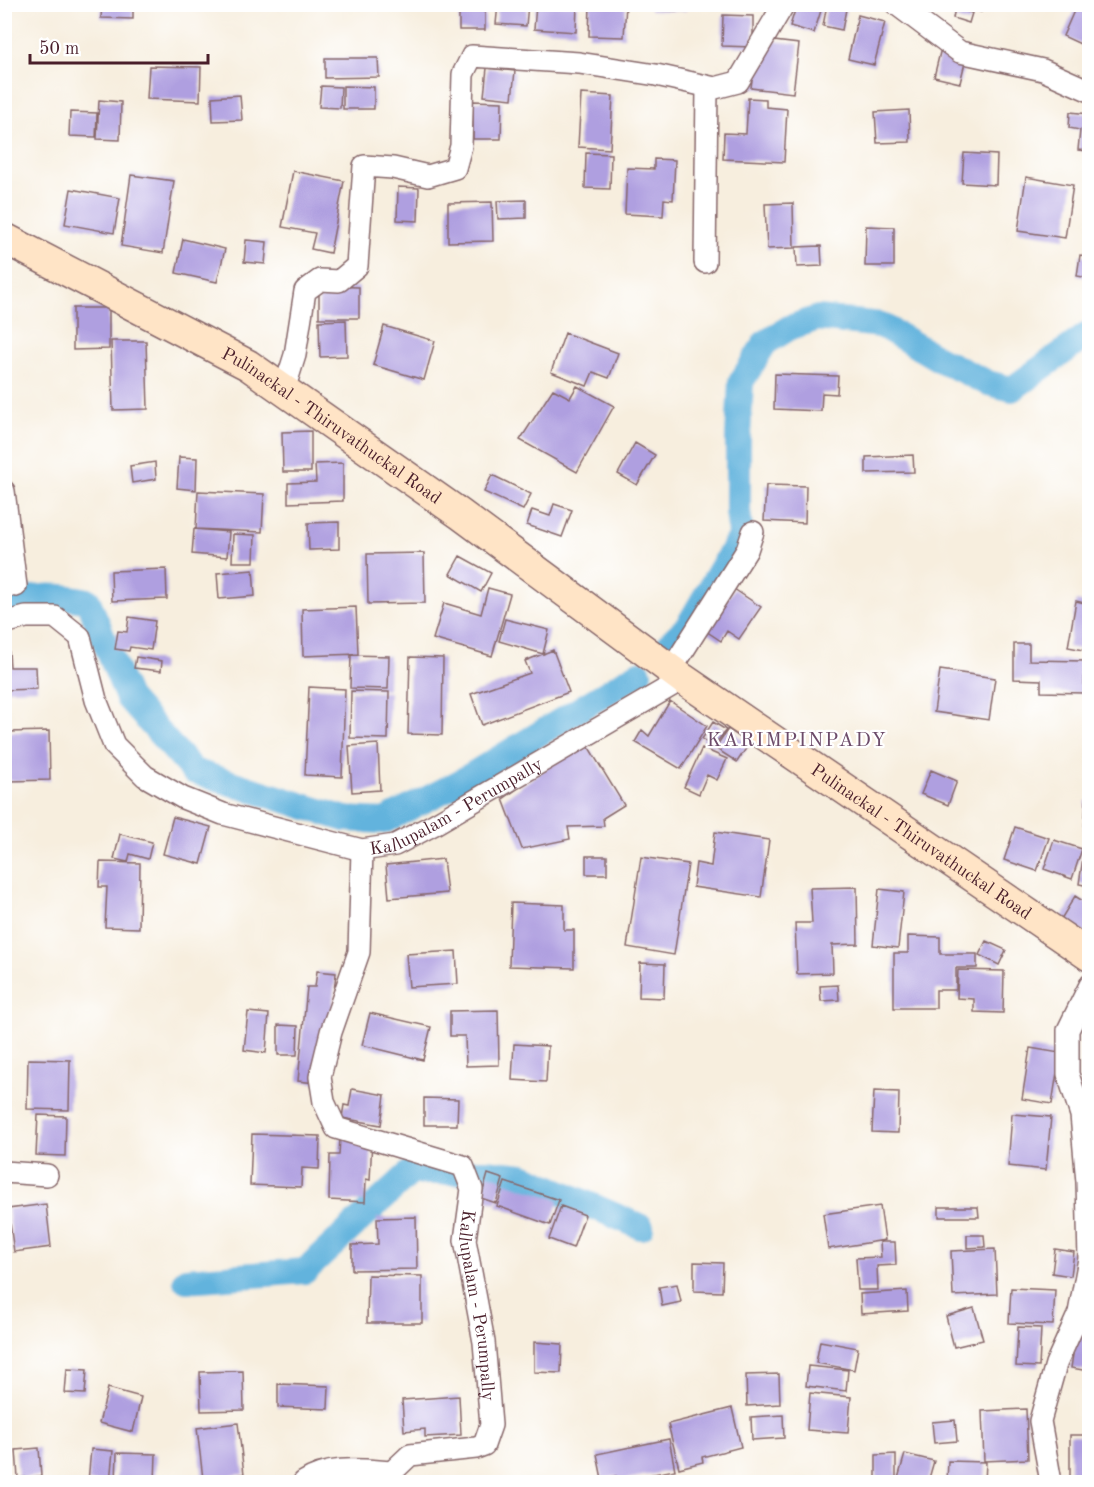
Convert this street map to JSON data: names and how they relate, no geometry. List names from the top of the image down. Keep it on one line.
{"streets":{"main road":["Pulinackal - Thiruvathuckal Road"],"street":["Kallupalam - Perumpally"]},"crossings":[["Pulinackal - Thiruvathuckal Road","Kallupalam - Perumpally"]],"districts":["KARIMPINPADY"],"scale_bar":"50 m"}
